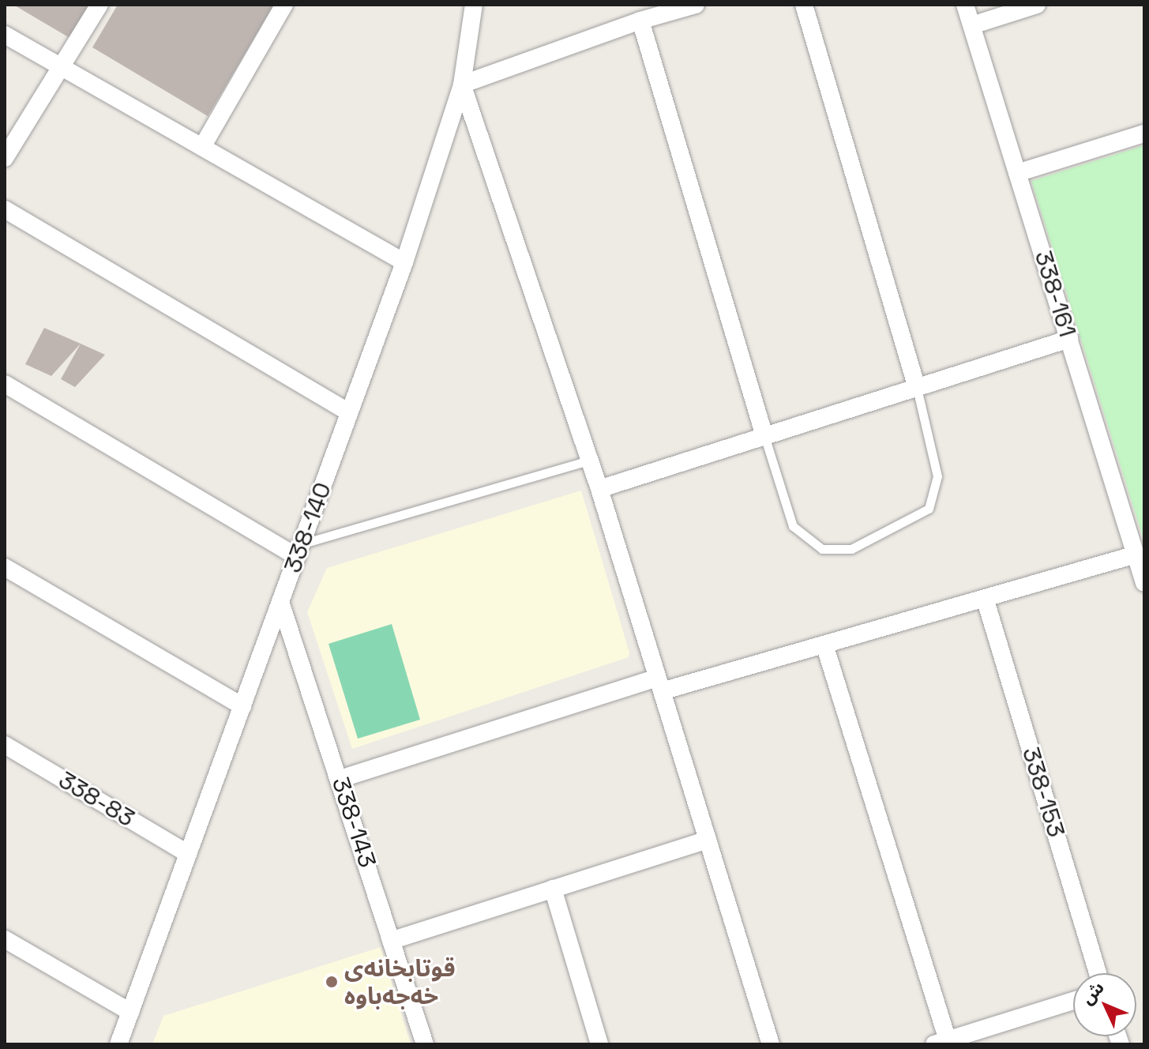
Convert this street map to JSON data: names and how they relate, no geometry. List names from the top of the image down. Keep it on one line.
{"streets":{"street":["338-161","338-140","338-153","338-83","338-143"]},"crossings":[["338-140","338-83"],["338-140","338-143"]],"places":["قوتابخانەی خەجەباوە"],"north":"top left"}
